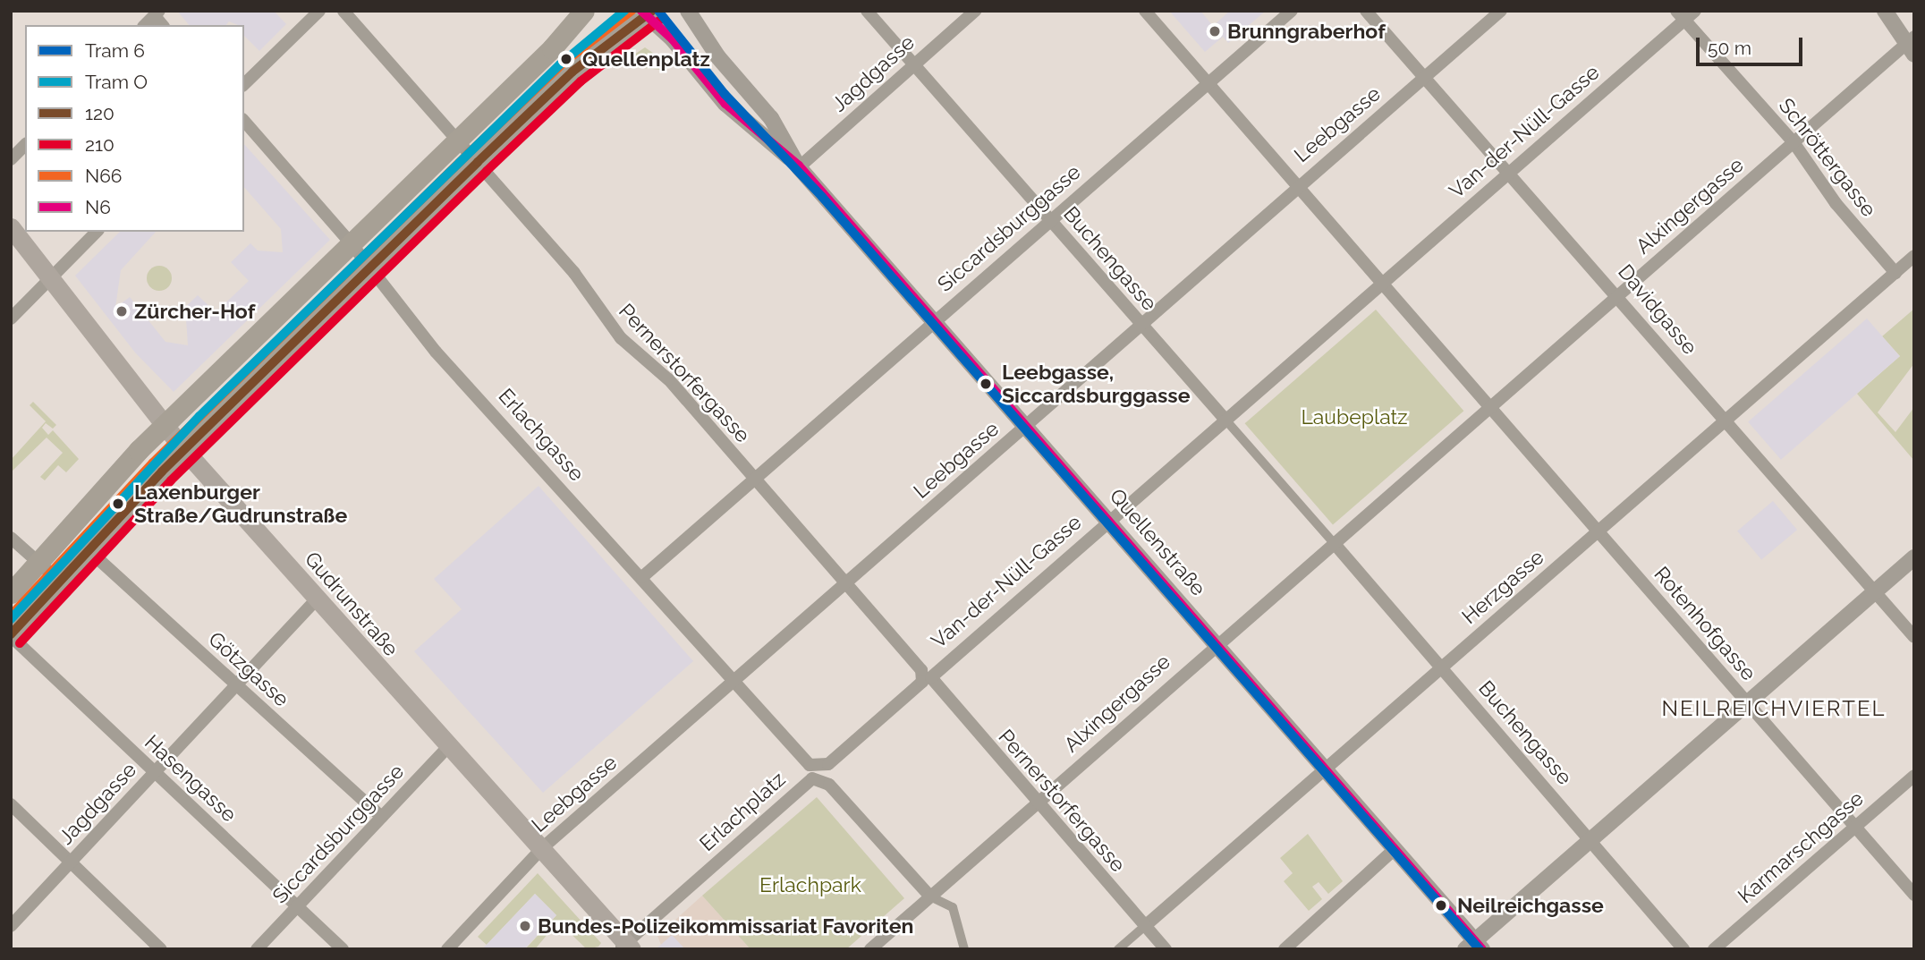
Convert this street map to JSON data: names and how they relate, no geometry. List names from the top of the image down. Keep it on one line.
{"streets":{"main road":["Gudrunstraße"],"street":["Jagdgasse","Leebgasse","Van-der-Nüll-Gasse","Schröttergasse","Alxingergasse","Siccardsburggasse","Buchengasse","Davidgasse","Pernerstorfergasse","Erlachgasse","Quellenstraße","Herzgasse","Rotenhofgasse","Götzgasse","Hasengasse","Erlachplatz","Karmarschgasse"]},"crossings":[["Jagdgasse","Buchengasse"],["Jagdgasse","Quellenstraße"],["Jagdgasse","Gudrunstraße"],["Jagdgasse","Götzgasse"],["Jagdgasse","Hasengasse"],["Leebgasse","Buchengasse"],["Leebgasse","Davidgasse"],["Leebgasse","Pernerstorfergasse"],["Leebgasse","Erlachgasse"],["Leebgasse","Quellenstraße"],["Leebgasse","Gudrunstraße"],["Van-der-Nüll-Gasse","Schröttergasse"],["Van-der-Nüll-Gasse","Buchengasse"],["Van-der-Nüll-Gasse","Davidgasse"],["Van-der-Nüll-Gasse","Pernerstorfergasse"],["Van-der-Nüll-Gasse","Erlachgasse"],["Van-der-Nüll-Gasse","Quellenstraße"],["Schröttergasse","Alxingergasse"],["Schröttergasse","Herzgasse"],["Alxingergasse","Buchengasse"],["Alxingergasse","Davidgasse"],["Alxingergasse","Pernerstorfergasse"],["Alxingergasse","Quellenstraße"],["Alxingergasse","Rotenhofgasse"],["Alxingergasse","Erlachplatz"],["Siccardsburggasse","Buchengasse"],["Siccardsburggasse","Pernerstorfergasse"],["Siccardsburggasse","Erlachgasse"],["Siccardsburggasse","Quellenstraße"],["Siccardsburggasse","Gudrunstraße"],["Siccardsburggasse","Götzgasse"],["Siccardsburggasse","Hasengasse"],["Buchengasse","Herzgasse"],["Davidgasse","Herzgasse"],["Pernerstorfergasse","Herzgasse"],["Quellenstraße","Herzgasse"],["Herzgasse","Rotenhofgasse"],["Gudrunstraße","Erlachplatz"],["Rotenhofgasse","Karmarschgasse"]],"districts":["NEILREICHVIERTEL"],"parks":["Laubeplatz","Erlachpark"],"places":["Brunngraberhof","Quellenplatz","Zürcher-Hof","Leebgasse, Siccardsburggasse","Laxenburger Straße/Gudrunstraße","Neilreichgasse","Bundes-Polizeikommissariat Favoriten"],"lines":["tram line 6","tram line O","transit line 120","transit line N66","transit line N6","transit line 210"],"legend":["Tram 6","Tram O","120","210","N66","N6"],"scale_bar":"50 m"}
